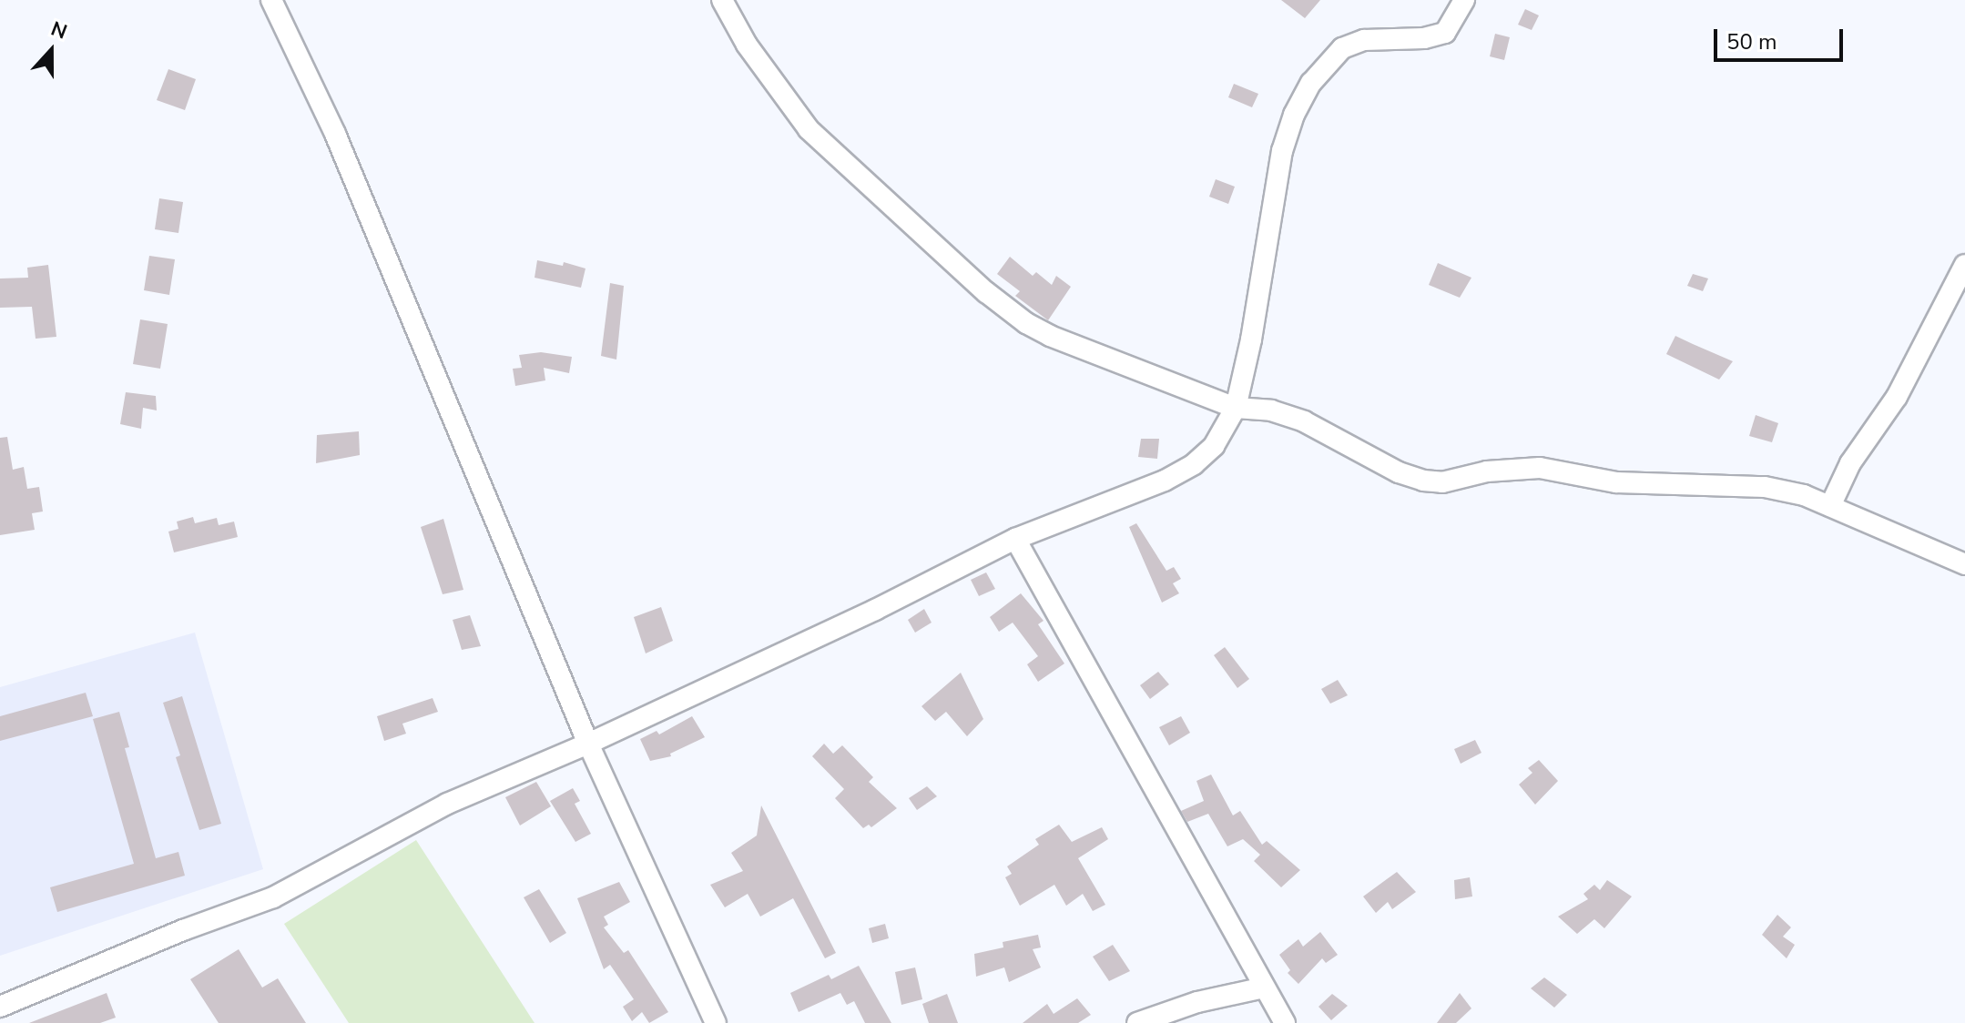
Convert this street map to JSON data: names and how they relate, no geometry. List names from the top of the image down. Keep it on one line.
{"scale_bar":"50 m","north":"top"}
